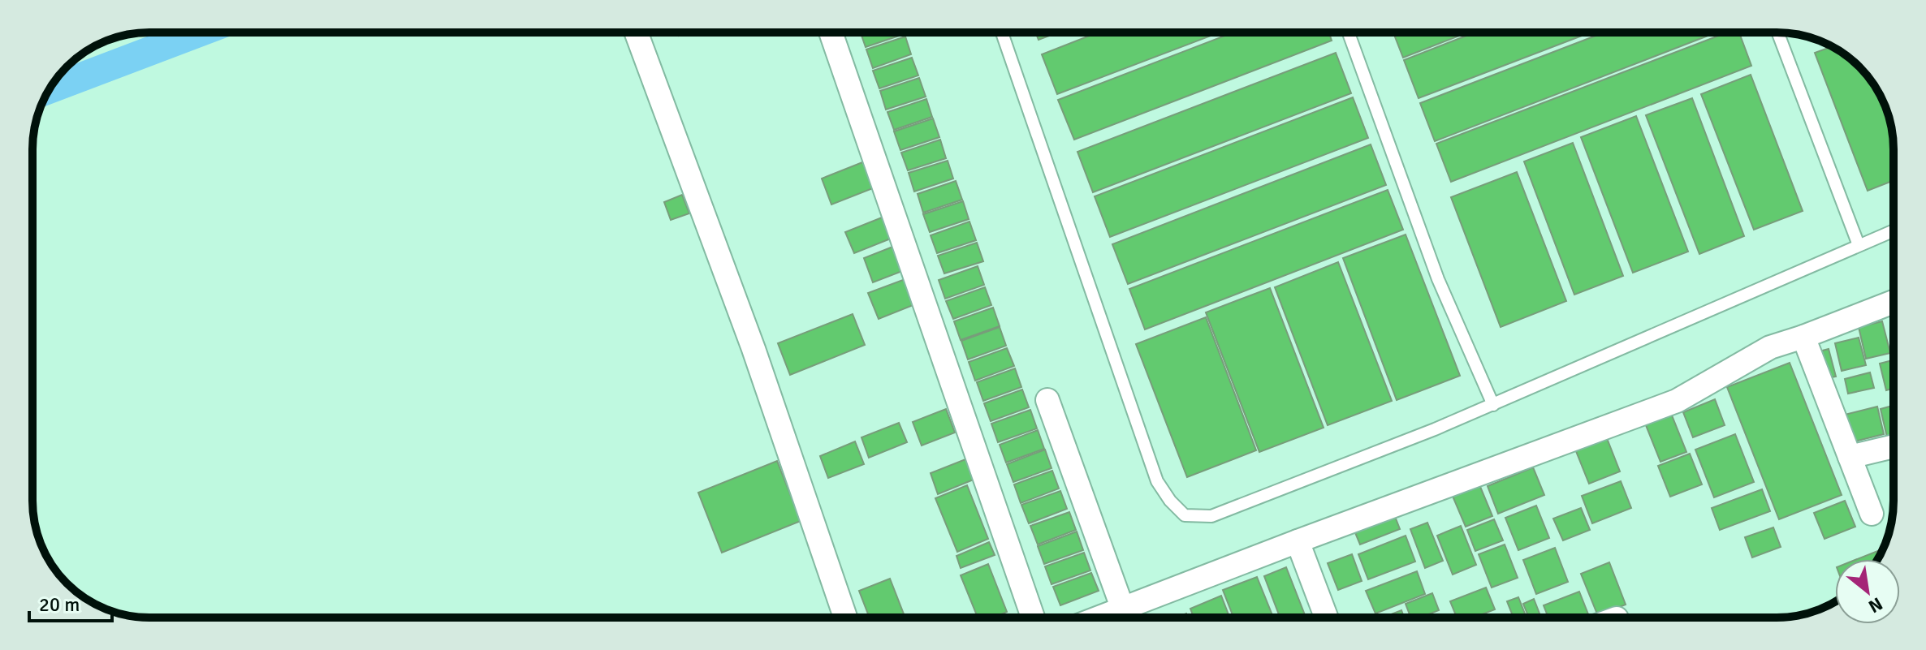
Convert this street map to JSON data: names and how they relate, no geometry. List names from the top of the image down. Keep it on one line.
{"scale_bar":"20 m","north":"bottom right"}
